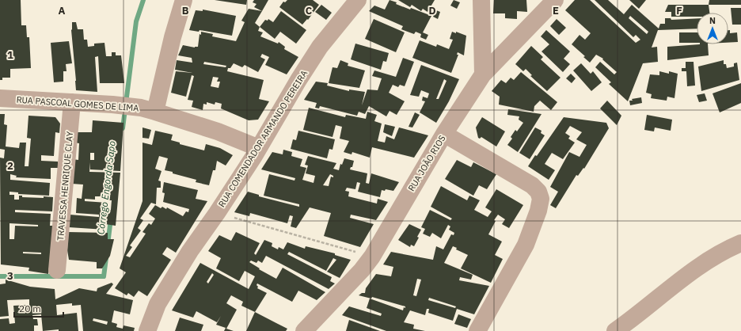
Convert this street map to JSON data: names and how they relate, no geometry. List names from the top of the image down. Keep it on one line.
{"streets":{"street":["RUA PASCOAL GOMES DE LIMA","RUA COMENDADOR ARMANDO PEREIRA","RUA JOÃO RIOS","TRAVESSA HENRIQUE CLAY"]},"crossings":[["RUA PASCOAL GOMES DE LIMA","RUA COMENDADOR ARMANDO PEREIRA"],["RUA PASCOAL GOMES DE LIMA","TRAVESSA HENRIQUE CLAY"]],"water":["Córrego Engorda Sapo"],"scale_bar":"20 m","north":"top","grid":{"columns":["A","B","C","D","E","F"],"rows":["1","2","3"]}}
